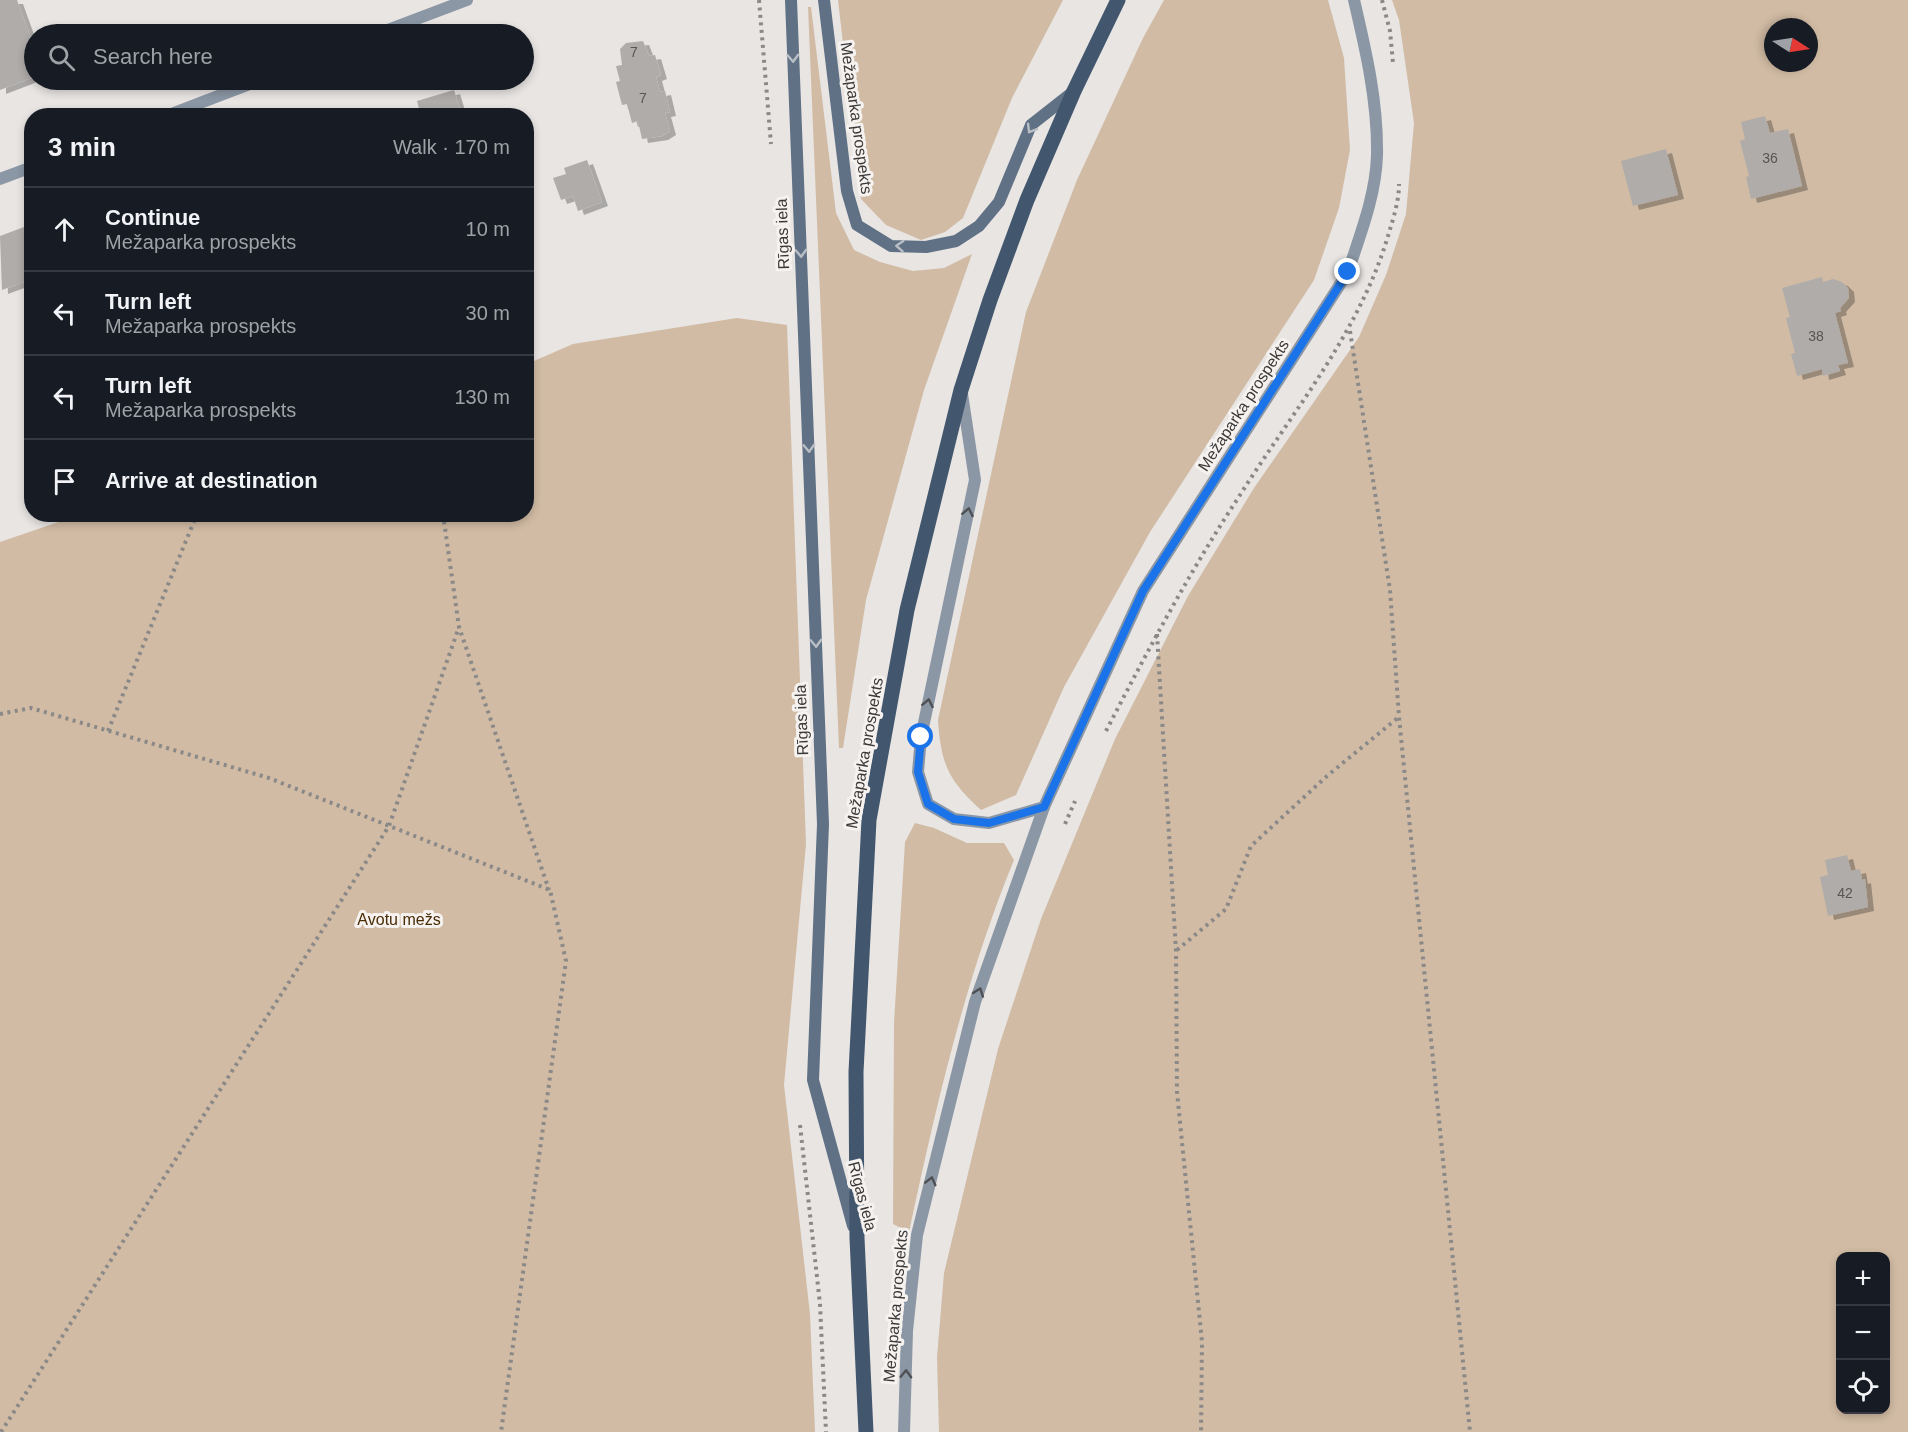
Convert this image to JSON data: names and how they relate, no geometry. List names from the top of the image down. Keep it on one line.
{"streets":{"main road":["Mežaparka prospekts","Rīgas iela"]},"crossings":[["Mežaparka prospekts","Rīgas iela"]],"one_way":["Rīgas iela"],"parks":["Avotu mežs"],"house_numbers":["7","7","36","38","42"],"north":"right","page":{"search":"Search here","heading":["3 min","Walk · 170 m"],"list":[["Continue","Mežaparka prospekts","10 m"],["Turn left","Mežaparka prospekts","30 m"],["Turn left","Mežaparka prospekts","130 m"],"Arrive at destination"],"map_buttons":["+","−"]}}
